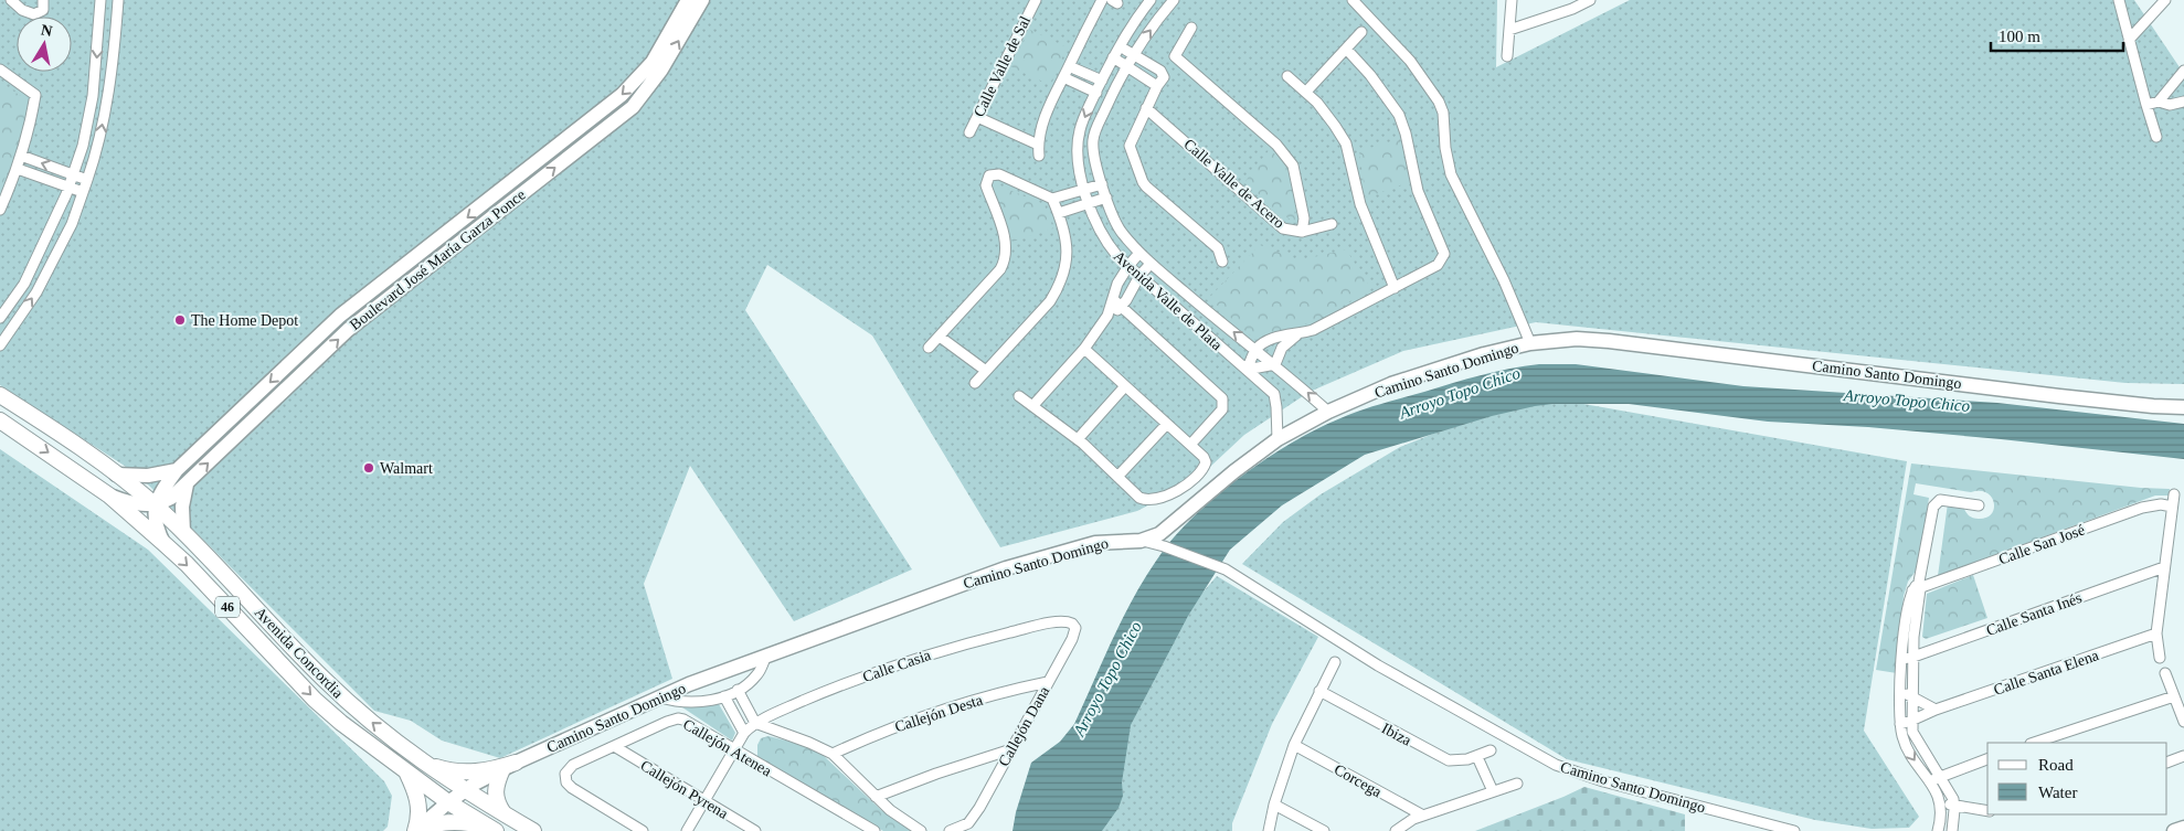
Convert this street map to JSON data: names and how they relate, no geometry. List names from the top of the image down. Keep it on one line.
{"streets":{"main road":["46","Avenida Concordia"],"street":["Calle Valle de Sal","Calle Valle de Acero","Boulevard José María Garza Ponce","Avenida Valle de Plata","Camino Santo Domingo","Calle San José","Calle Santa Inés","Calle Casia","Calle Santa Elena","Callejón Desta","Callejón Dana","Ibiza","Callejón Atenea","Corcega","Callejón Pyrena"]},"crossings":[["Boulevard José María Garza Ponce","Avenida Concordia"],["Avenida Valle de Plata","Camino Santo Domingo"],["Camino Santo Domingo","Avenida Concordia"],["Calle Casia","Callejón Dana"],["Calle Casia","Callejón Atenea"],["Calle Casia","Callejón Pyrena"],["Callejón Desta","Callejón Dana"],["Callejón Atenea","Callejón Pyrena"]],"water":["Arroyo Topo Chico"],"places":["The Home Depot","Walmart"],"legend":["Road","Water"],"scale_bar":"100 m","north":"top"}
